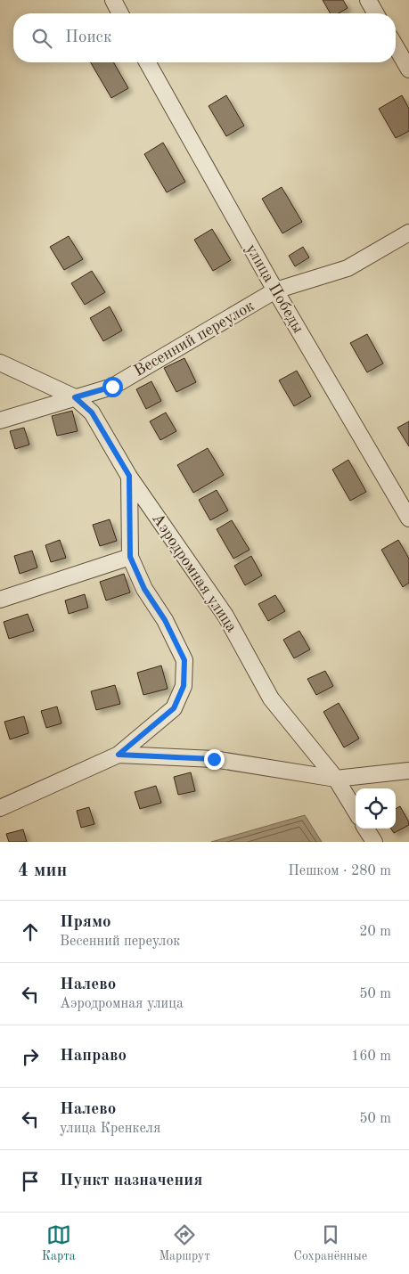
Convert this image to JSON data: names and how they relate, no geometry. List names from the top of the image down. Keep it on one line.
{"streets":{"street":["улица Победы","Весенний переулок","Аэродромная улица"]},"crossings":[["улица Победы","Весенний переулок"],["Весенний переулок","Аэродромная улица"]],"page":{"search":"Поиск","heading":["4 мин","Пешком · 280 m"],"list":[["Прямо","Весенний переулок","20 m"],["Налево","Аэродромная улица","50 m"],["Направо","160 m"],["Налево","улица Кренкеля","50 m"],"Пункт назначения"],"nav":["Карта","Маршрут","Сохранённые"]}}
